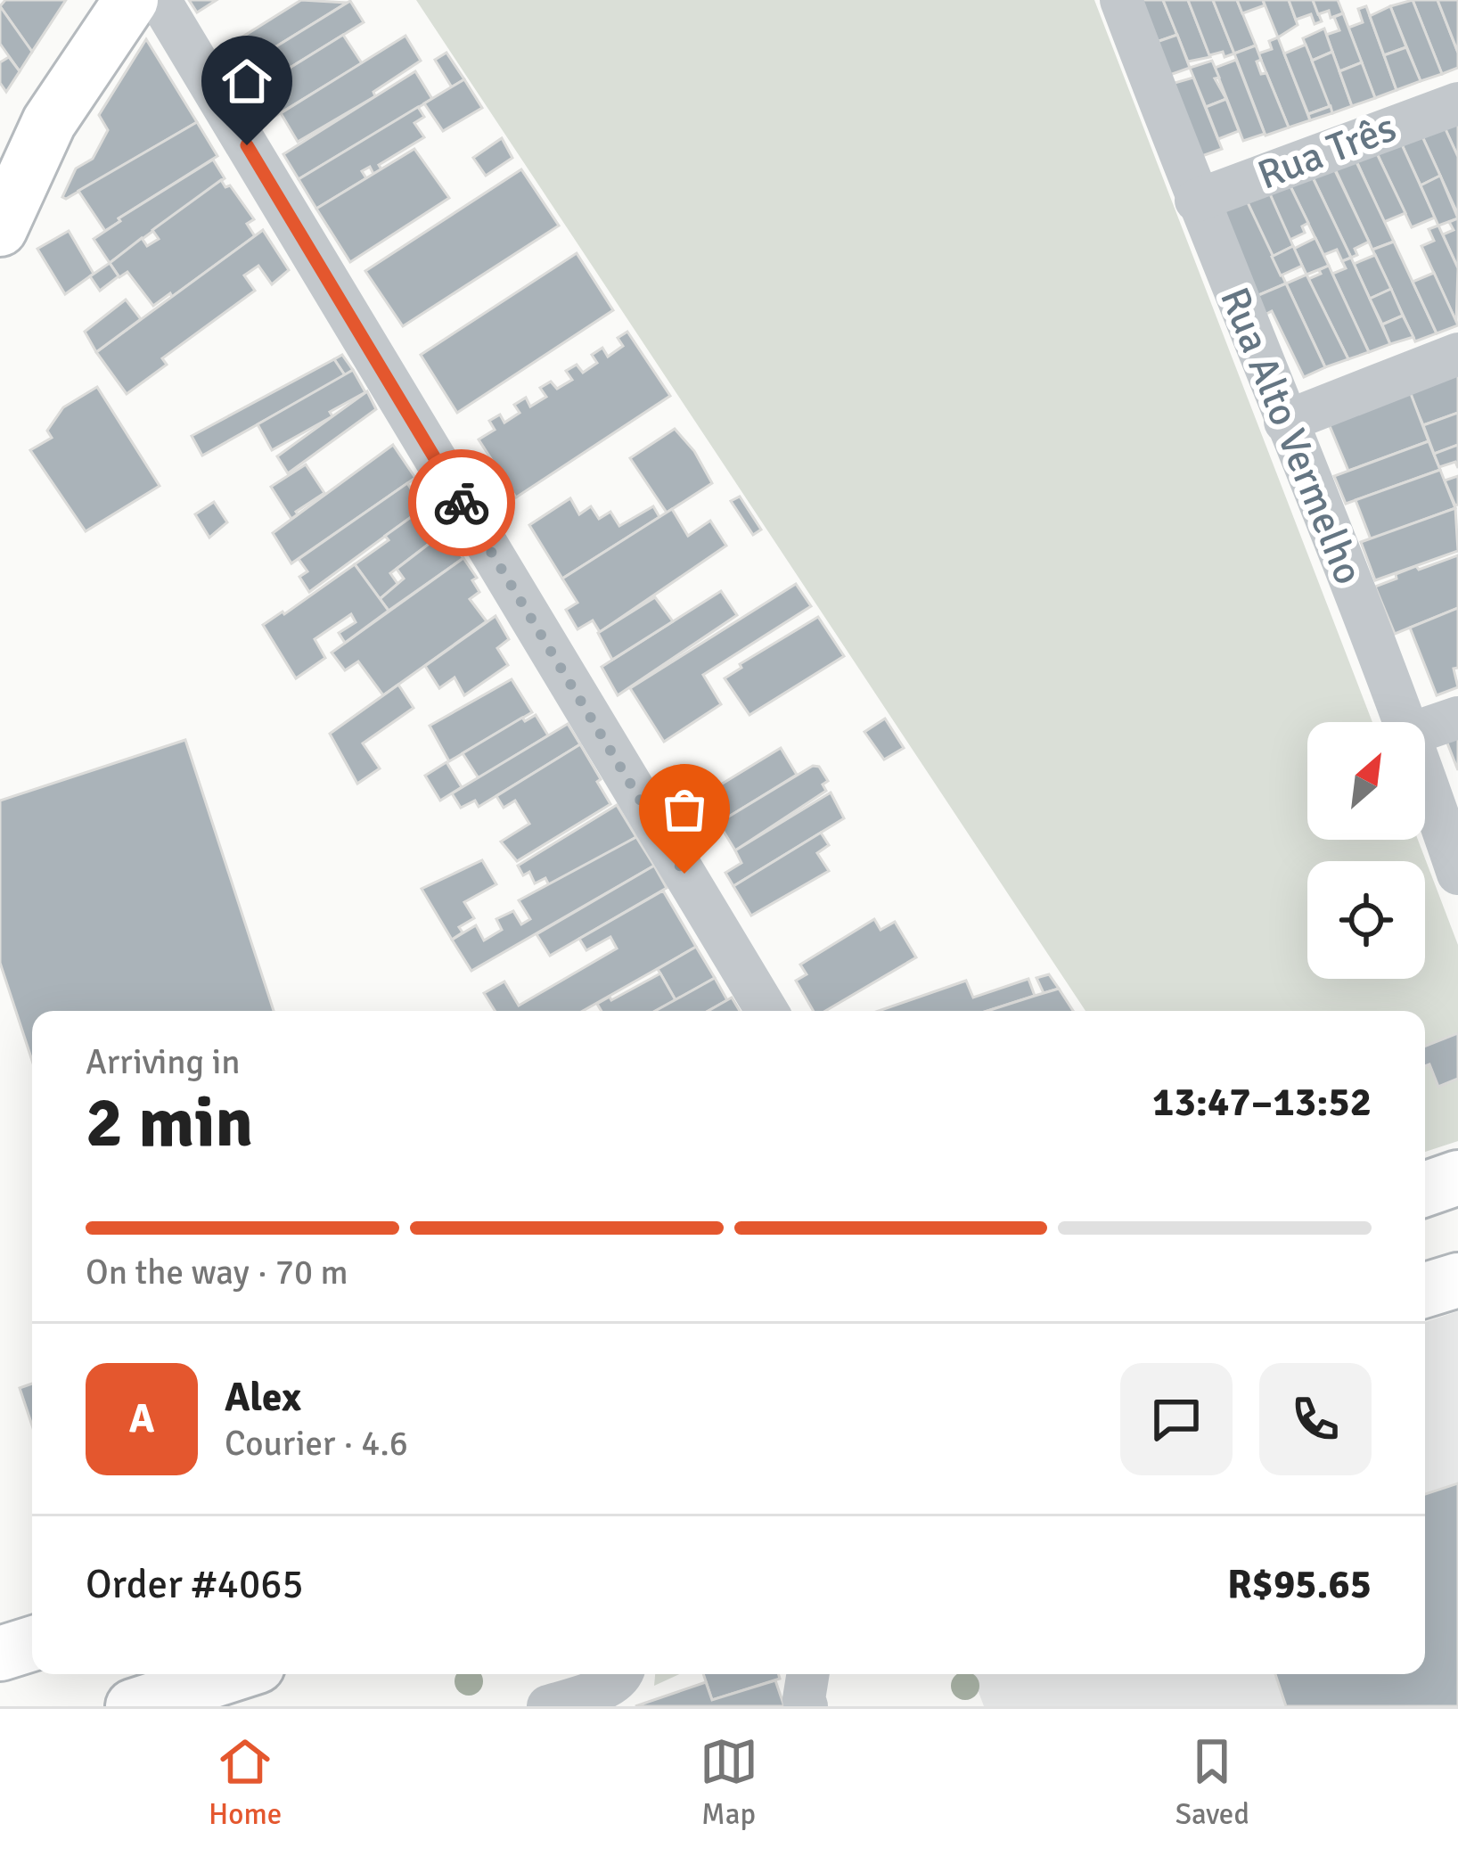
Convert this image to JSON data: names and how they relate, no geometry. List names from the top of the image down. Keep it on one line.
{"streets":{"street":["Rua Três","Rua Alto Vermelho"]},"crossings":[["Rua Três","Rua Alto Vermelho"]],"north":"top right","page":{"heading":["2 min","Arriving in","13:47–13:52"],"panel":["Alex","Courier · 4.6","Order #4065","R$95.65"],"bar":"On the way · 70 m","round":"A","tabs":["Home","Map","Saved"]}}
